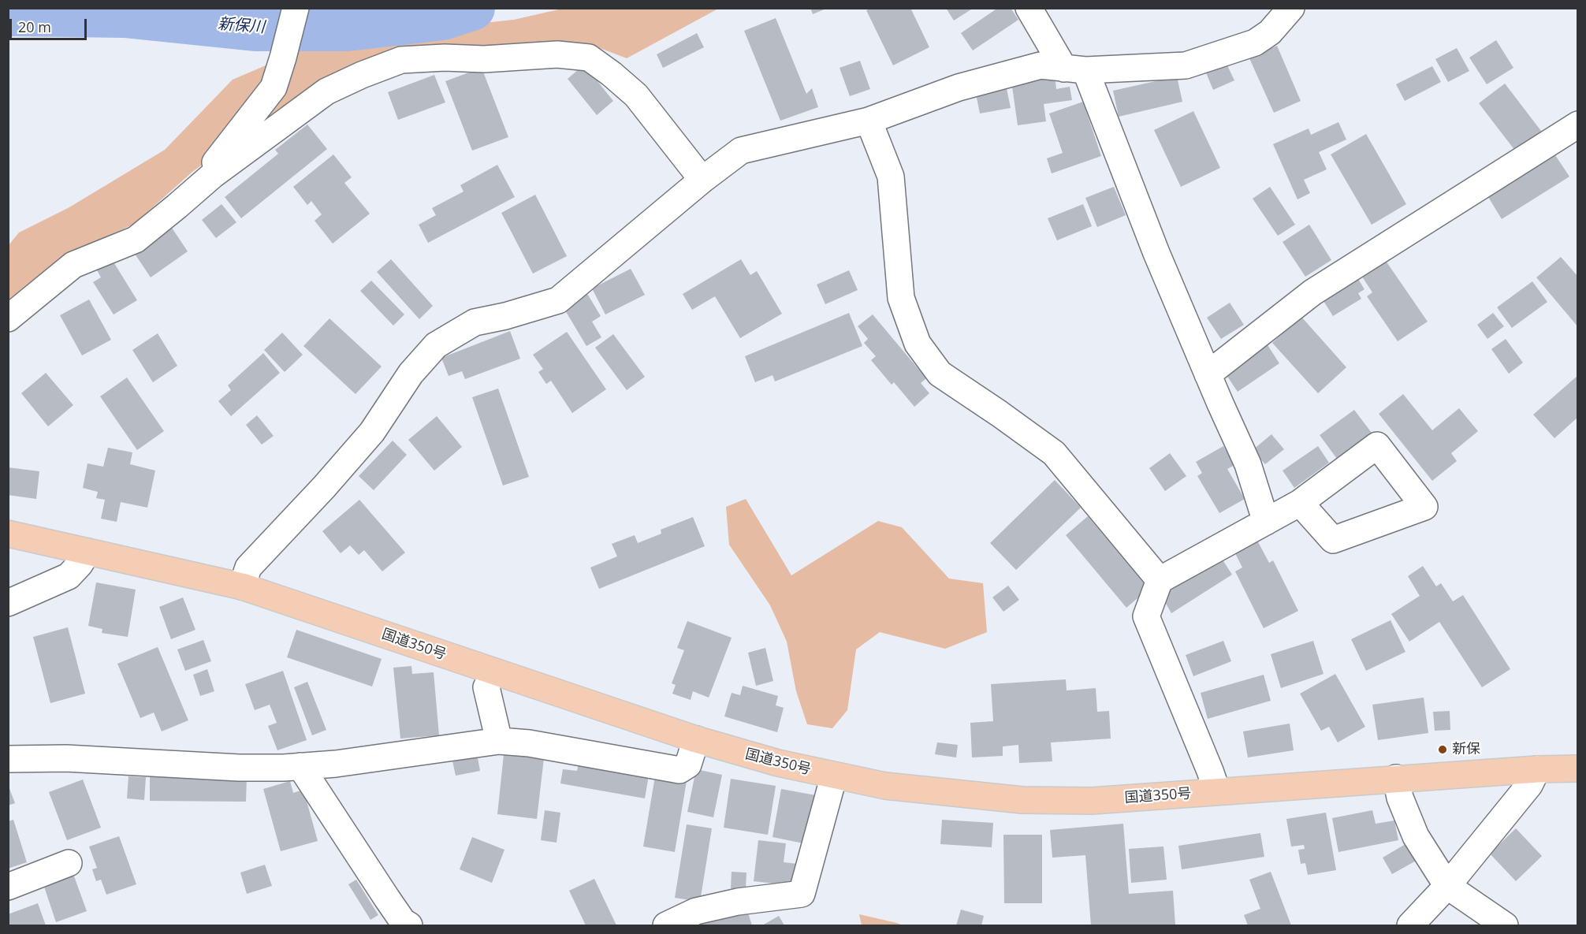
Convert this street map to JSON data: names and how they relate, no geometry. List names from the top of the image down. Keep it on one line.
{"streets":{"highway":["国道350号"]},"water":["新保川"],"places":["新保"],"scale_bar":"20 m"}
